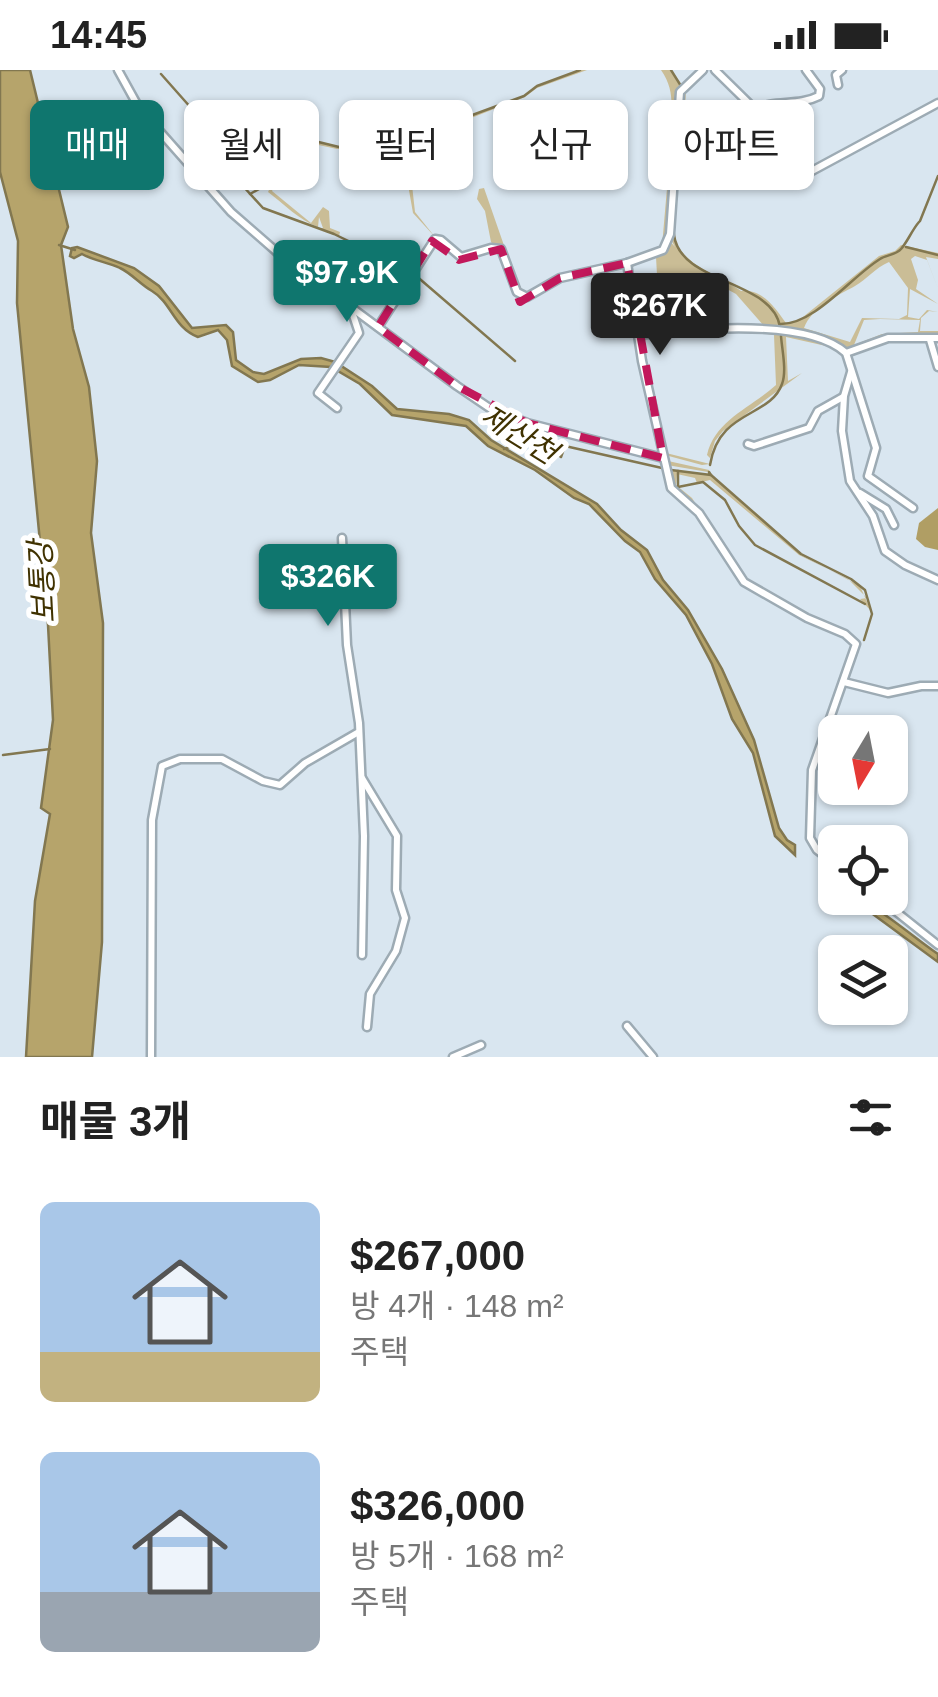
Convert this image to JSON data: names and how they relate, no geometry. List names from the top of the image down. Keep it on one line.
{"water":["제산천","보통강"],"north":"bottom","page":{"status":"14:45","chip":["매매","월세","필터","신규","아파트"],"price":["$97.9K","$267K","$326K"],"heading":"매물 3개","list":[{"name":"$267,000","note":"방 4개 · 148 m² · 주택"},{"name":"$326,000","note":"방 5개 · 168 m² · 주택"}]}}
